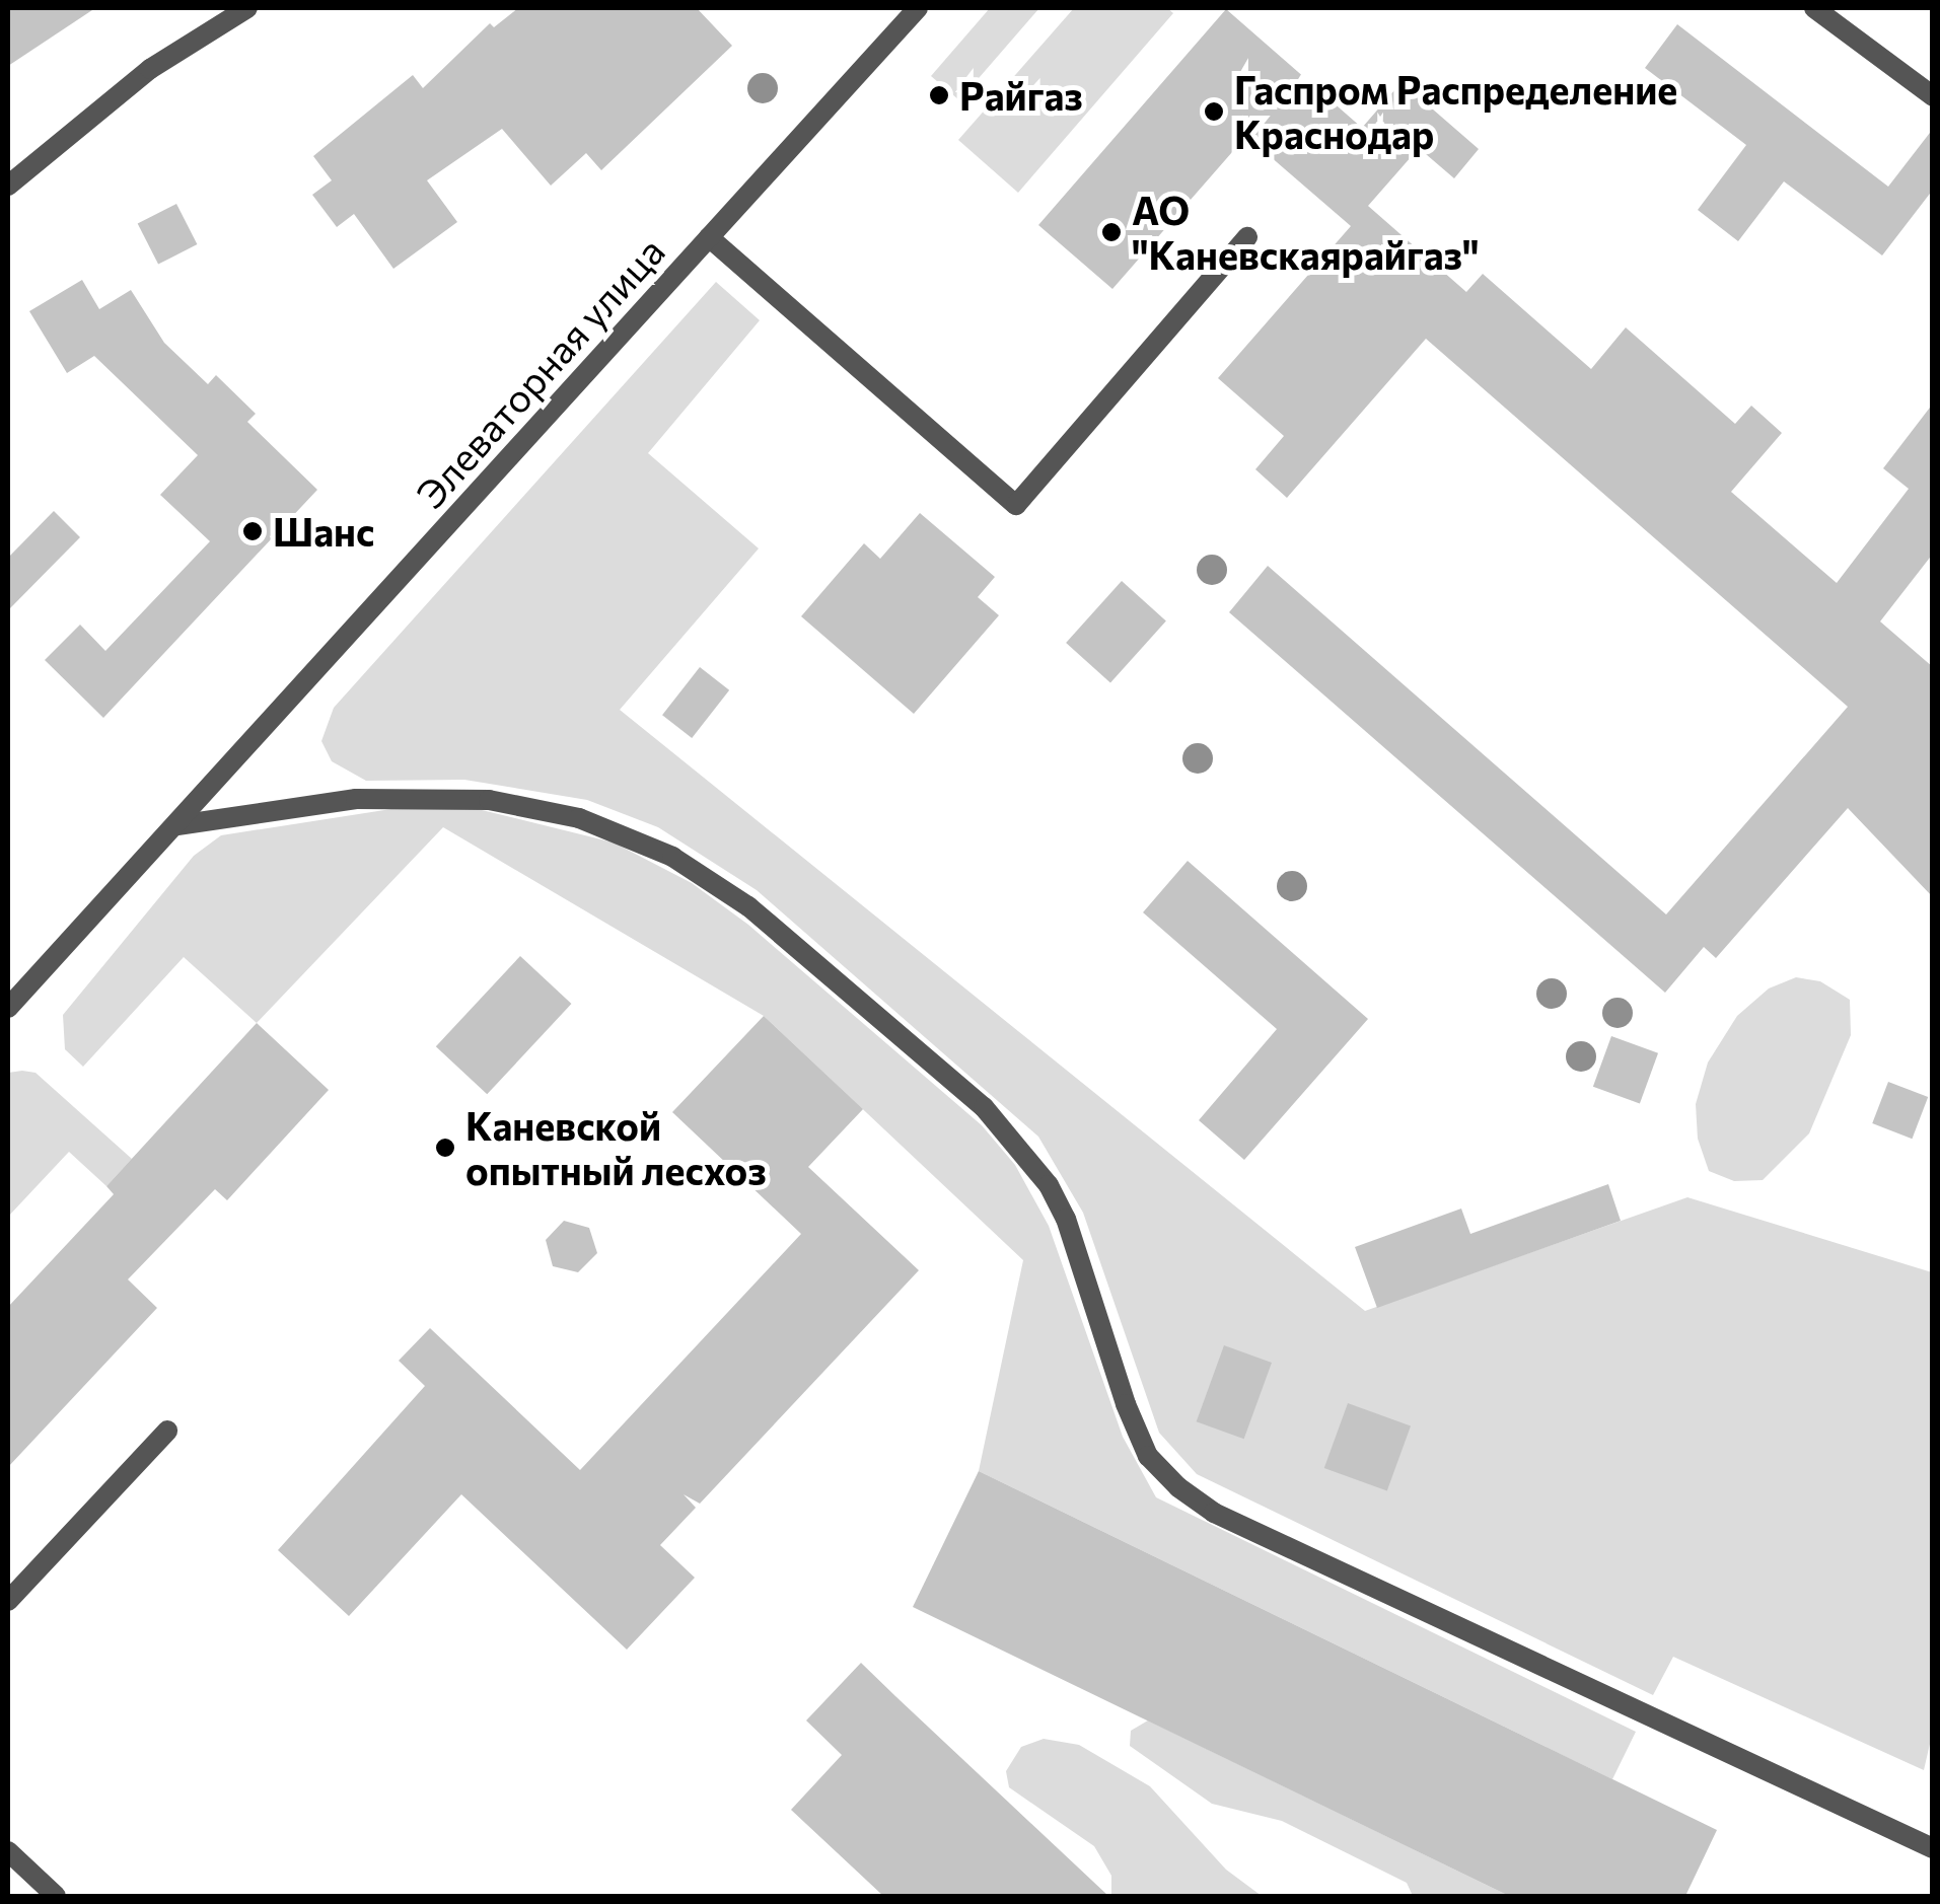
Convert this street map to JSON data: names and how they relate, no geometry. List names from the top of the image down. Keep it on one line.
{"streets":{"street":["Элеваторная улица"]},"places":["Райгаз","Гаспром Распределение Краснодар","АО \"Каневскаярайгаз\"","Шанс","Каневской опытный лесхоз"]}
